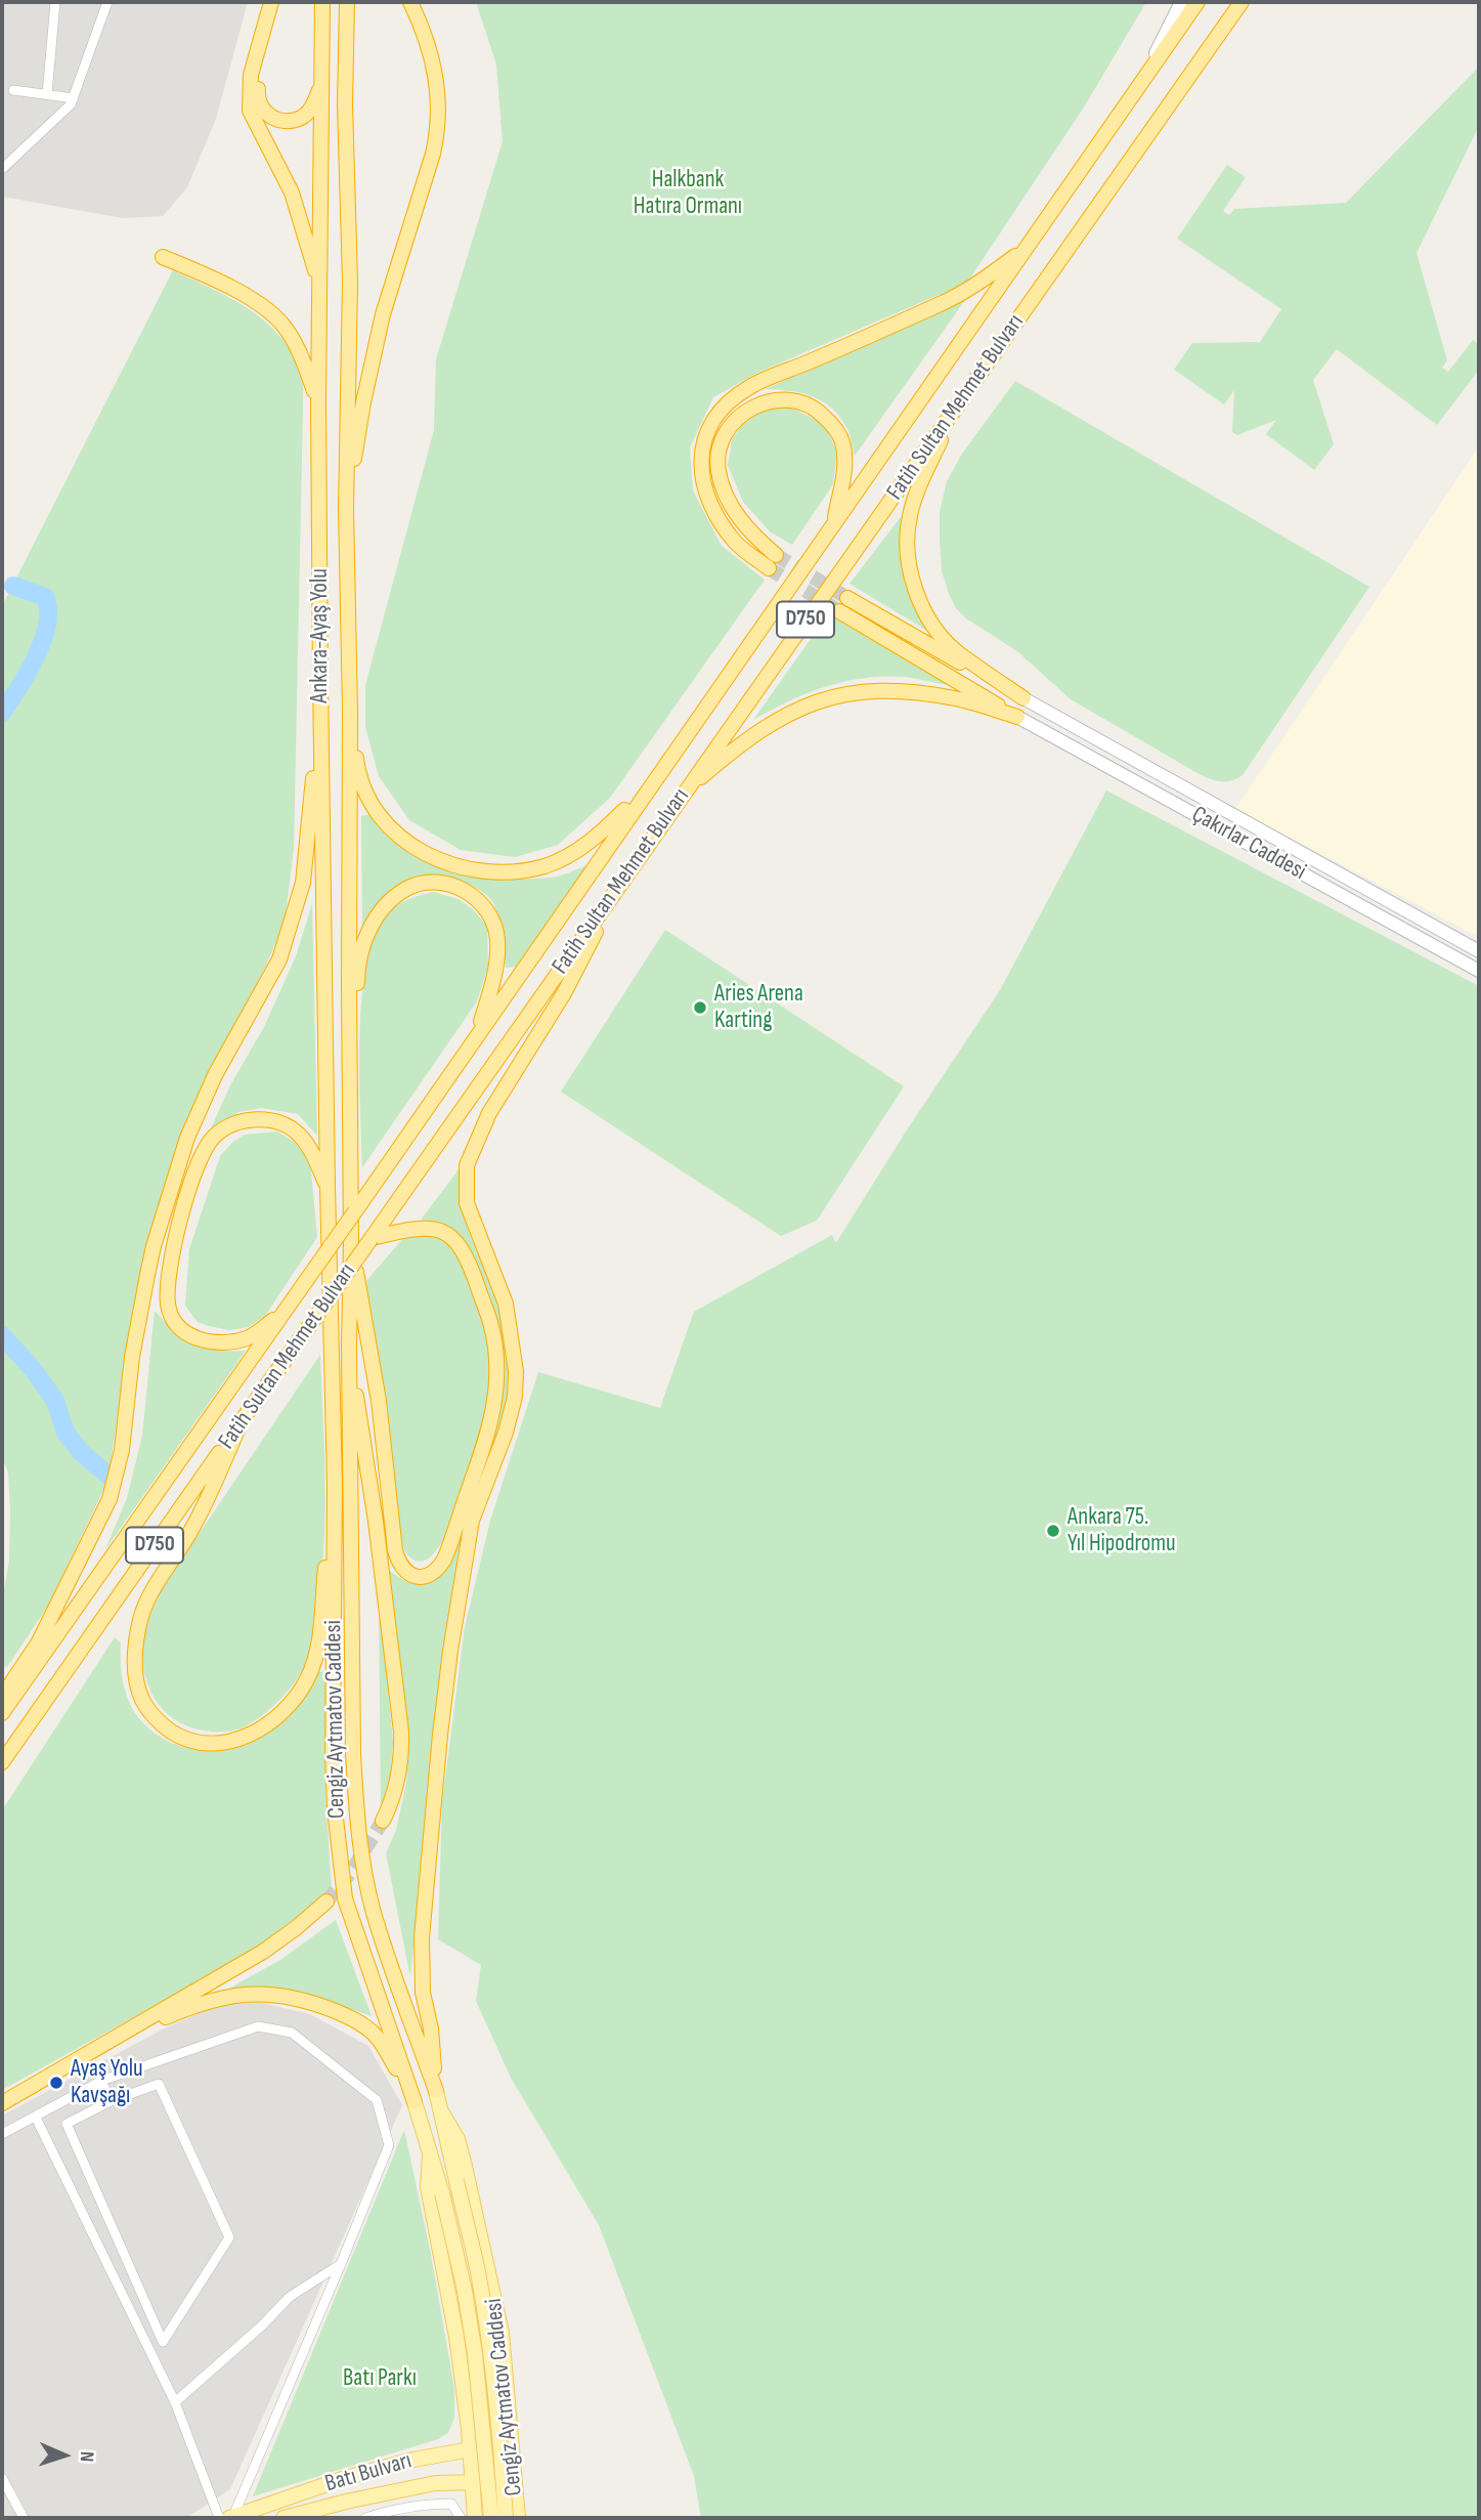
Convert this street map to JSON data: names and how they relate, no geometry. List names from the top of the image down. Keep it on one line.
{"streets":{"highway":["Fatih Sultan Mehmet Bulvarı","D750","Ankara-Ayaş Yolu","Cengiz Aytmatov Caddesi"],"main road":["Çakırlar Caddesi","Batı Bulvarı"]},"crossings":[["Ankara-Ayaş Yolu","Cengiz Aytmatov Caddesi"],["Cengiz Aytmatov Caddesi","Batı Bulvarı"]],"parks":["Halkbank Hatıra Ormanı","Batı Parkı"],"places":["Aries Arena Karting","Ankara 75. Yıl Hipodromu","Ayaş Yolu Kavşağı"],"north":"right"}
